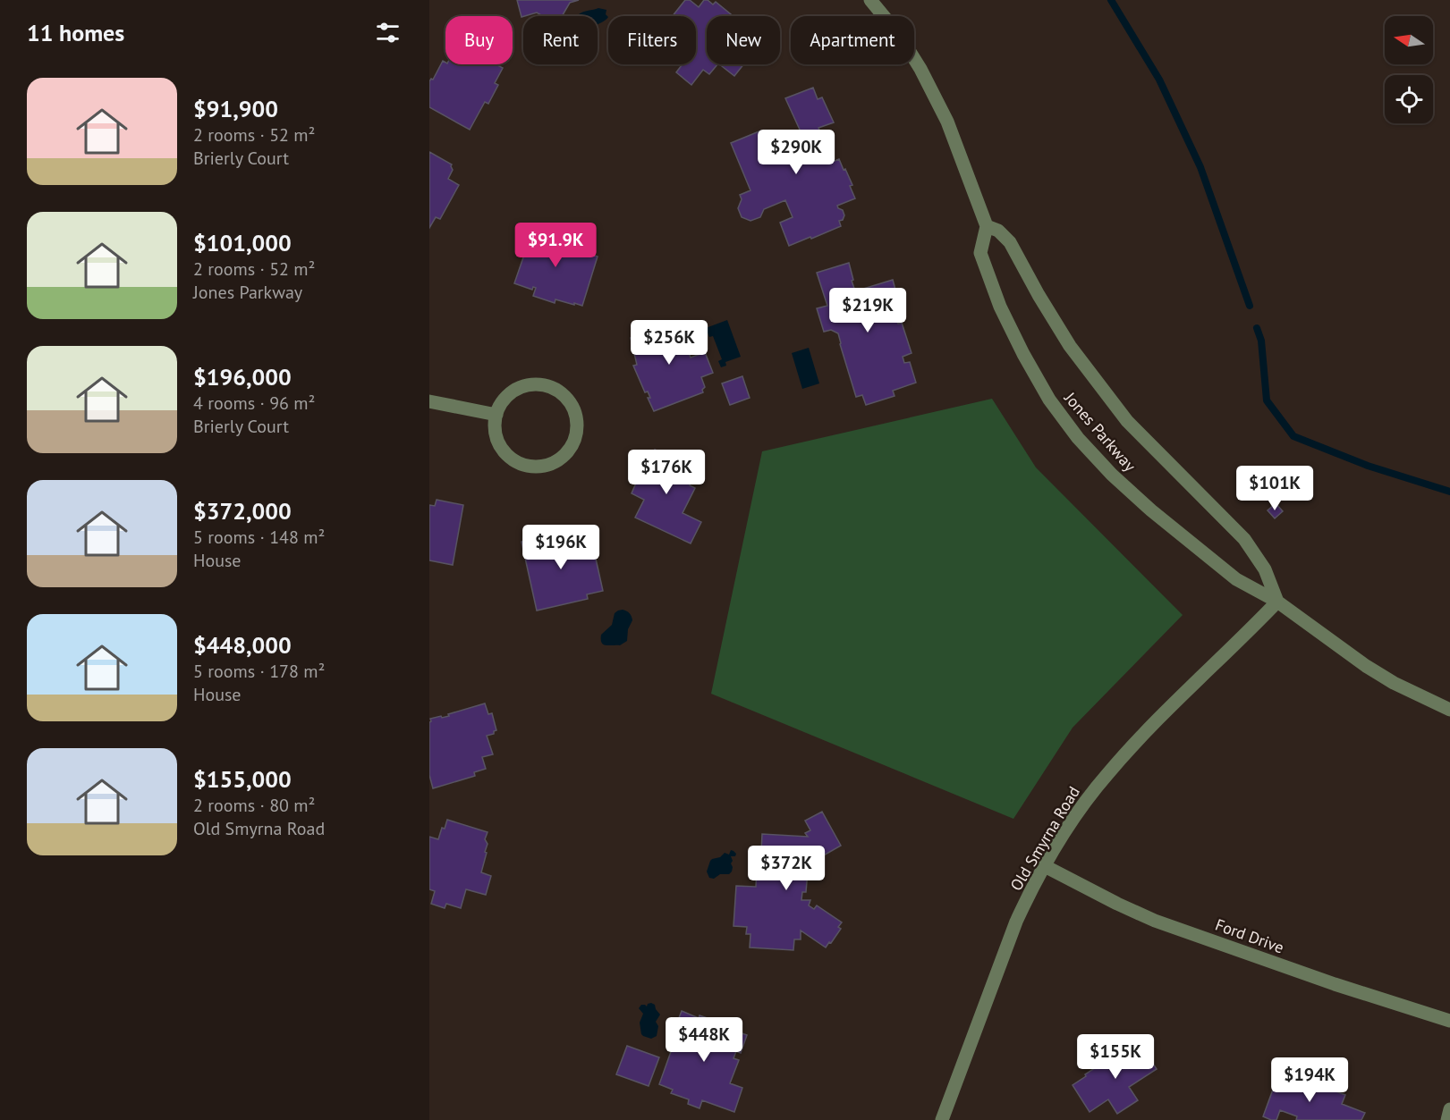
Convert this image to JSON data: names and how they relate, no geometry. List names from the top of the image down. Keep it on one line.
{"streets":{"street":["Jones Parkway","Old Smyrna Road","Ford Drive"]},"crossings":[["Jones Parkway","Old Smyrna Road"],["Old Smyrna Road","Ford Drive"]],"north":"left","page":{"heading":"11 homes","chip":["Buy","Rent","Filters","New","Apartment"],"list":[{"name":"$91,900","note":"2 rooms · 52 m² · Brierly Court"},{"name":"$101,000","note":"2 rooms · 52 m² · Jones Parkway"},{"name":"$196,000","note":"4 rooms · 96 m² · Brierly Court"},{"name":"$372,000","note":"5 rooms · 148 m² · House"},{"name":"$448,000","note":"5 rooms · 178 m² · House"},{"name":"$155,000","note":"2 rooms · 80 m² · Old Smyrna Road"}],"price":["$290K","$91.9K","$219K","$256K","$176K","$101K","$196K","$372K","$448K","$155K","$194K"]}}
